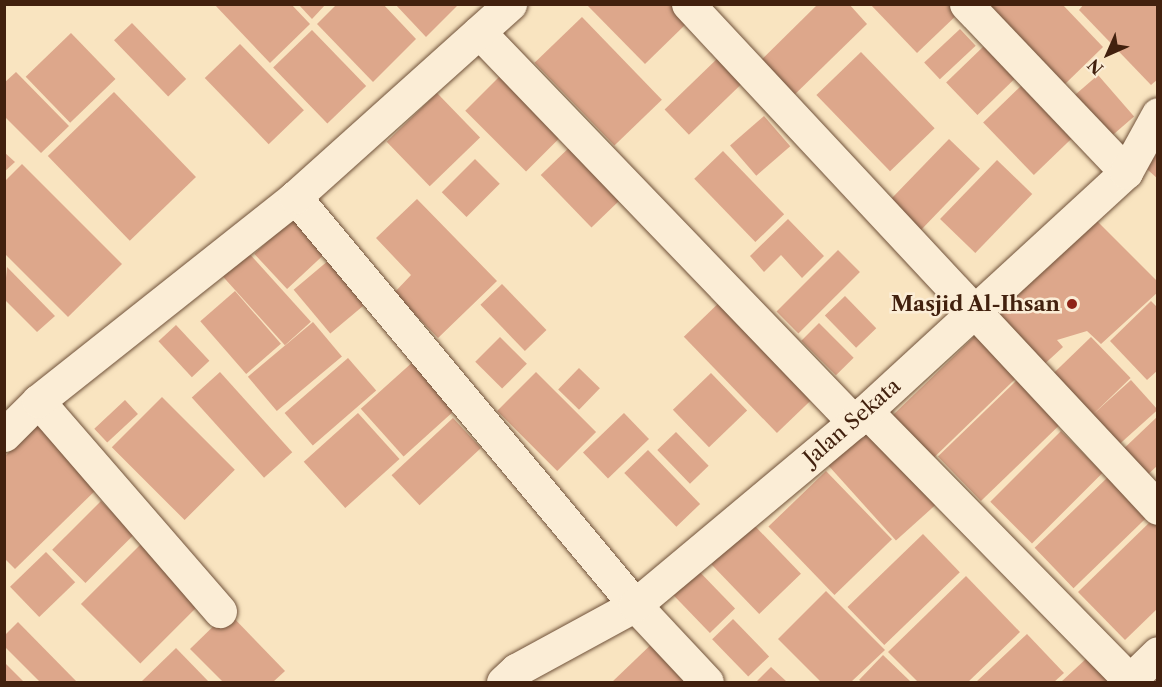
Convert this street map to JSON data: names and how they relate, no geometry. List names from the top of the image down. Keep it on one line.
{"streets":{"street":["Jalan Sekata"]},"places":["Masjid Al-Ihsan"],"north":"bottom left"}
